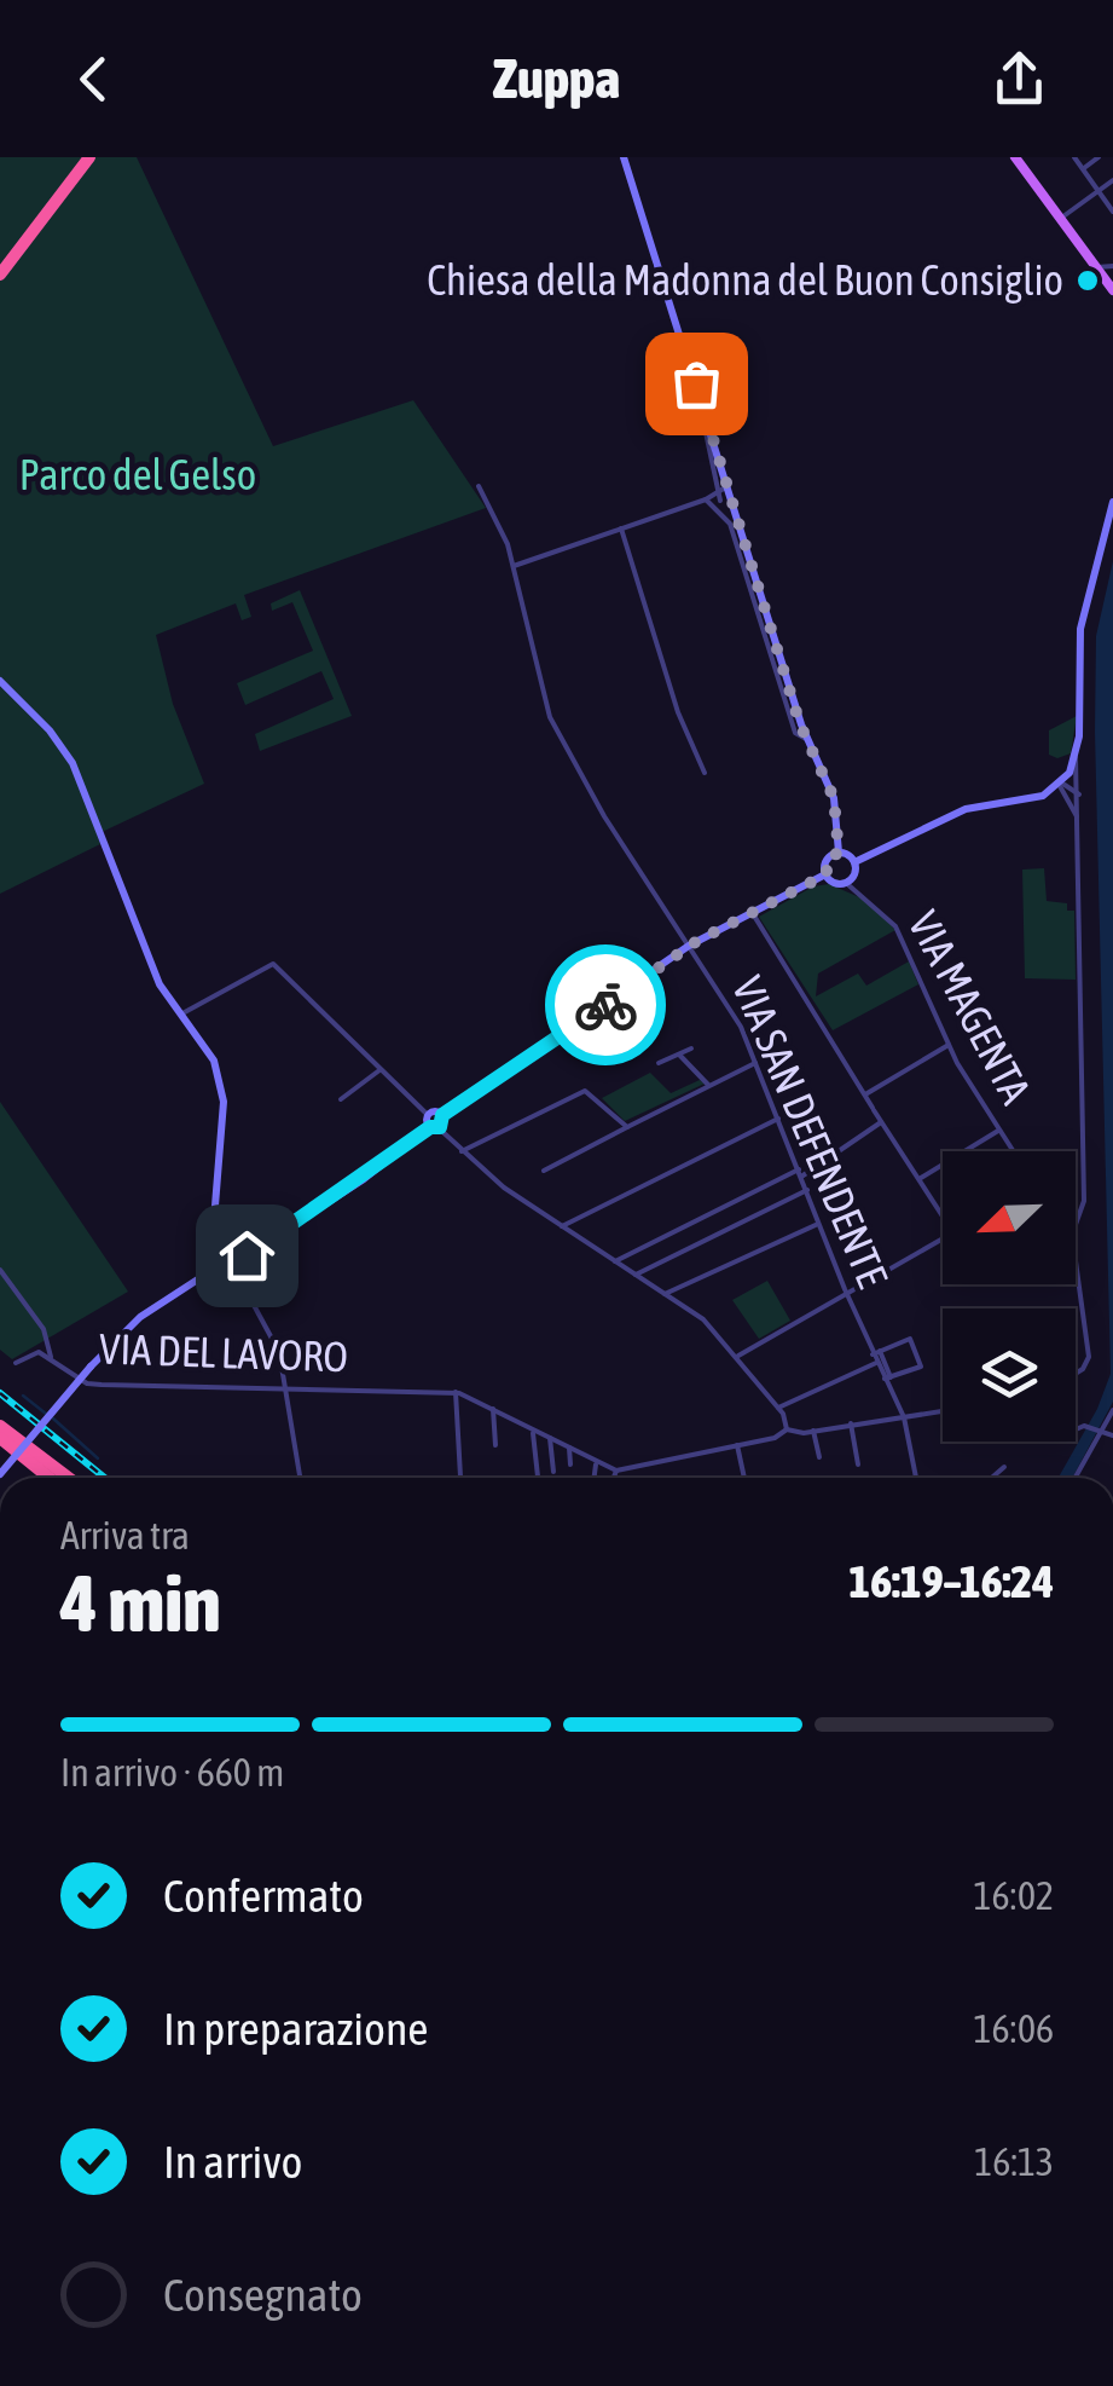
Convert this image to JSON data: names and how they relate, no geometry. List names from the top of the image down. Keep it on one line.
{"streets":{"street":["VIA MAGENTA","VIA SAN DEFENDENTE","VIA DEL LAVORO"]},"parks":["Parco del Gelso"],"places":["Chiesa della Madonna del Buon Consiglio"],"north":"bottom left","page":{"header":"Zuppa","heading":["4 min","Arriva tra","16:19–16:24"],"bar":"In arrivo · 660 m","list":[["Confermato","16:02"],["In preparazione","16:06"],["In arrivo","16:13"],"Consegnato"]}}
